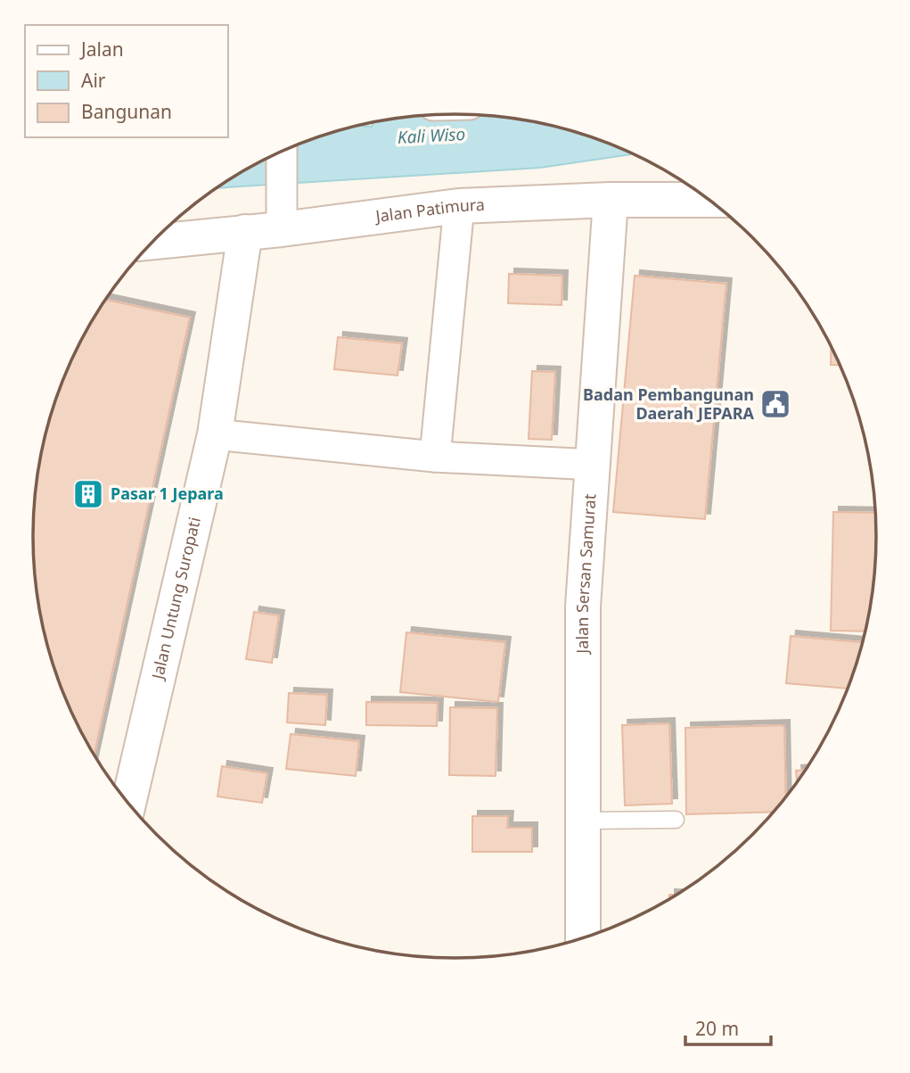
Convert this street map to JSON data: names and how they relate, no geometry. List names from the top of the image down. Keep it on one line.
{"streets":{"street":["Jalan Patimura","Jalan Sersan Samurat","Jalan Untung Suropati"]},"crossings":[["Jalan Patimura","Jalan Sersan Samurat"],["Jalan Patimura","Jalan Untung Suropati"]],"water":["Kali Wiso"],"places":{"public building":["Badan Pembangunan Daerah JEPARA"],"building":["Pasar 1 Jepara"]},"legend":["Jalan","Air","Bangunan"],"scale_bar":"20 m"}
